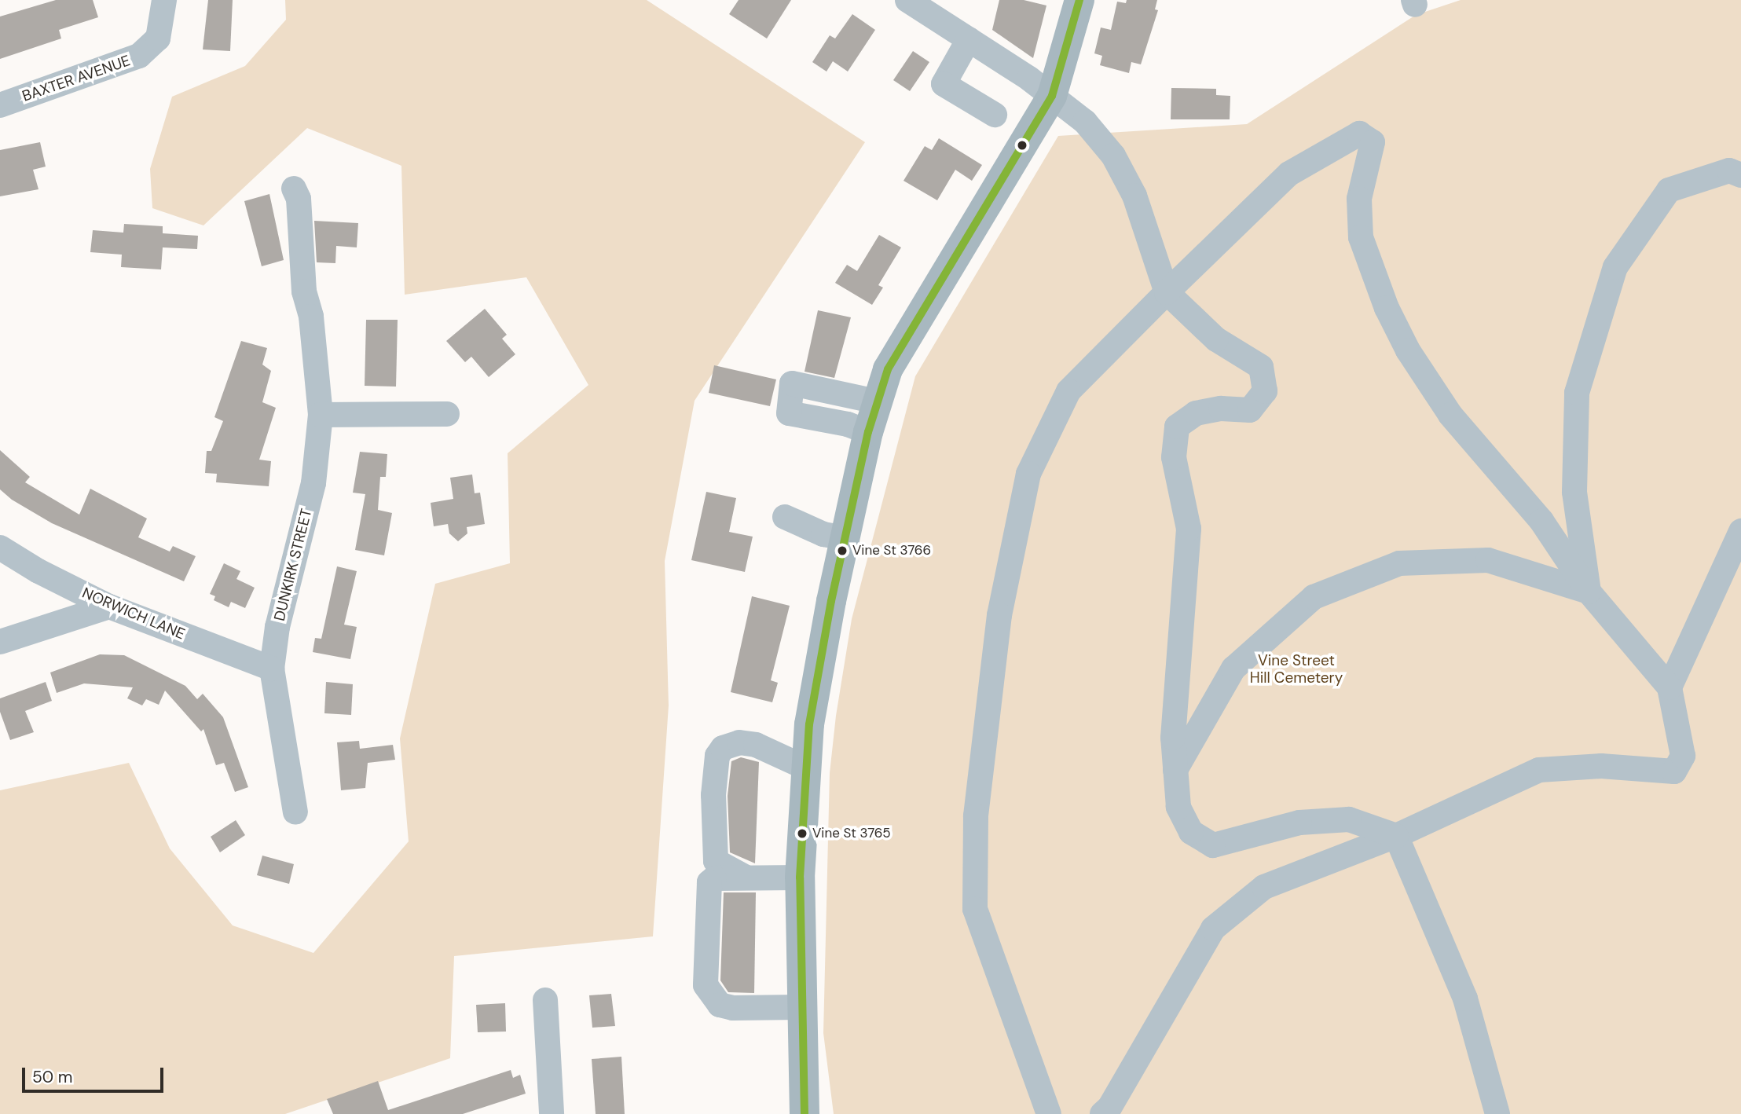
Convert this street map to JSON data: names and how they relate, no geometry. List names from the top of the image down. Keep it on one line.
{"streets":{"street":["BAXTER AVENUE","DUNKIRK STREET","NORWICH LANE"]},"crossings":[["DUNKIRK STREET","NORWICH LANE"]],"parks":["Vine Street Hill Cemetery"],"places":["Vine St 3766","Vine St 3765"],"scale_bar":"50 m"}
